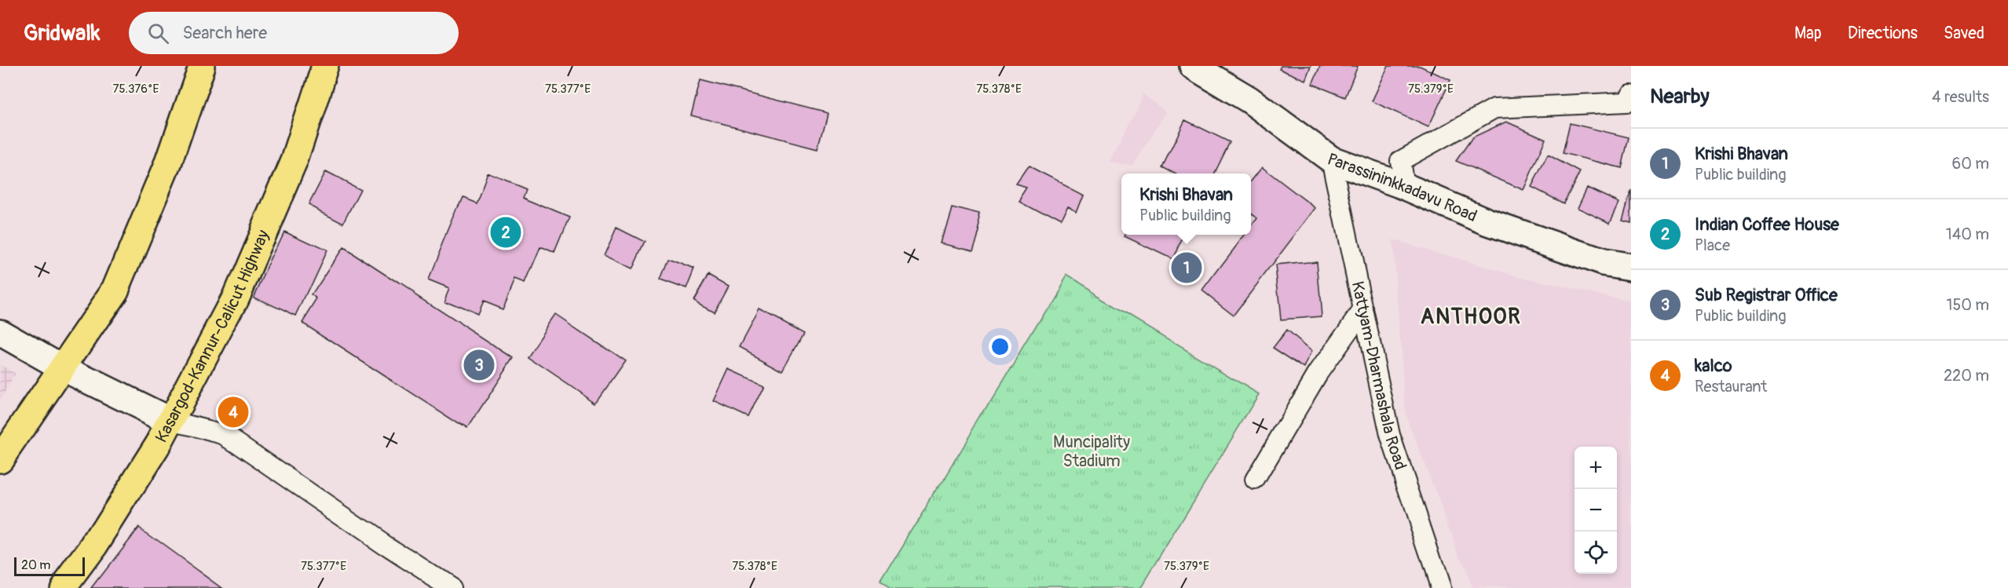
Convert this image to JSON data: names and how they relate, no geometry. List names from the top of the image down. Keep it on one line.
{"streets":{"highway":["Kasargod-Kannur-Calicut Highway"],"main road":["Parassininkkadavu Road"],"street":["Kattyam-Dharmashala Road"]},"crossings":[["Parassininkkadavu Road","Kattyam-Dharmashala Road"]],"districts":["ANTHOOR"],"parks":["Muncipality Stadium"],"scale_bar":"20 m","page":{"header":"Gridwalk","search":"Search here","nav":["Map","Directions","Saved"],"heading":["Nearby","4 results"],"list":[{"mark":"1","name":"Krishi Bhavan","note":"Public building","value":"60 m"},{"mark":"2","name":"Indian Coffee House","note":"Place","value":"140 m"},{"mark":"3","name":"Sub Registrar Office","note":"Public building","value":"150 m"},{"mark":"4","name":"kalco","note":"Restaurant","value":"220 m"}],"popup":["Krishi Bhavan","Public building"],"pins":["2","1","3","4"],"map_buttons":["+","−"],"scale":"20 m"},"coordinates":["75.376°E","75.377°E","75.378°E","75.379°E"]}
